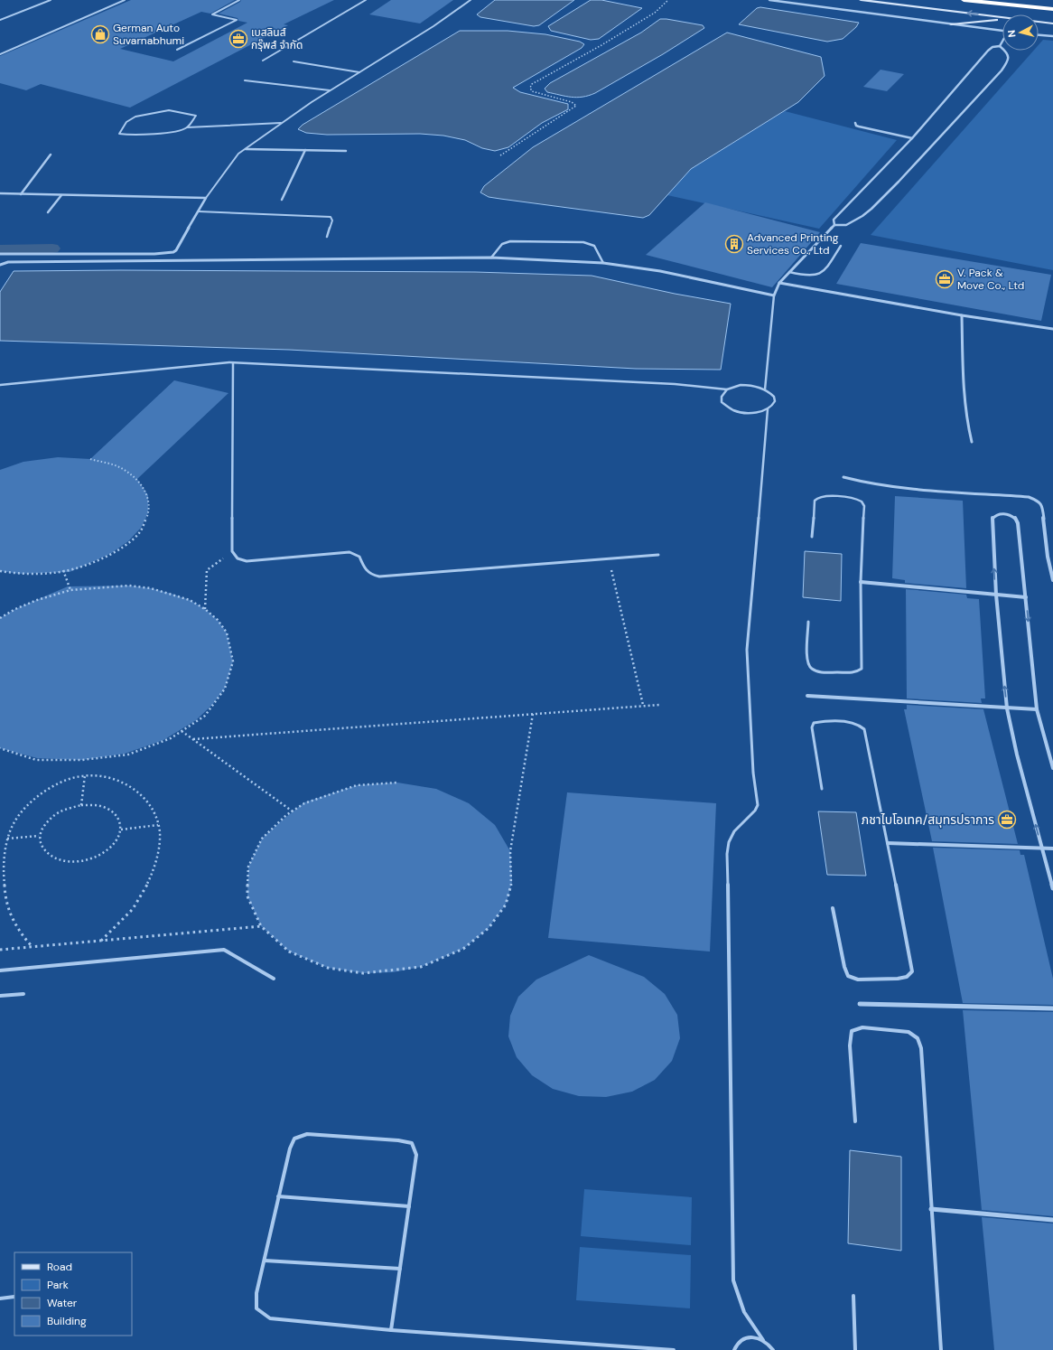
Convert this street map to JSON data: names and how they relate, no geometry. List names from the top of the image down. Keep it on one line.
{"places":{"shop":["German Auto Suvarnabhumi"],"office":["เบสลินส์ กรุ๊พส์ จำกัด","V. Pack & Move Co., Ltd","ภชาไบโอเทค/สมุทรปราการ"],"building":["Advanced Printing Services Co., Ltd"]},"legend":["Road","Park","Water","Building"],"north":"left"}
